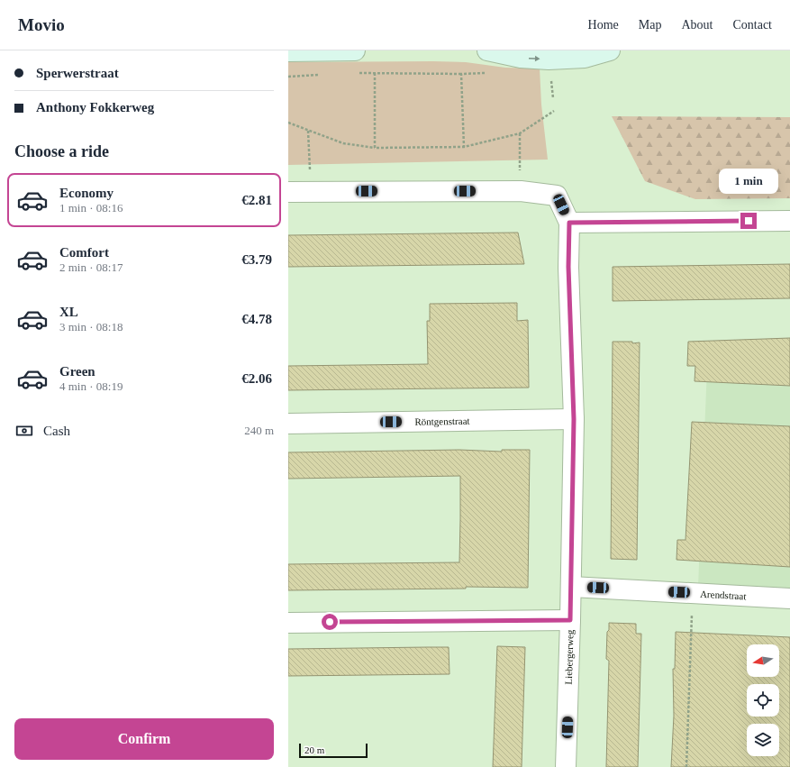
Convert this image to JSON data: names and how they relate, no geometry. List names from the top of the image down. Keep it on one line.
{"streets":{"street":["Röntgenstraat","Arendstraat","Liebergerweg"]},"crossings":[["Röntgenstraat","Liebergerweg"],["Arendstraat","Liebergerweg"]],"scale_bar":"20 m","north":"left","page":{"header":"Movio","nav":["Home","Map","About","Contact"],"banner":["Sperwerstraat","Anthony Fokkerweg"],"heading":"Choose a ride","bubble":"1 min","list":[{"name":"Economy","note":"1 min · 08:16","value":"€2.81"},{"name":"Comfort","note":"2 min · 08:17","value":"€3.79"},{"name":"XL","note":"3 min · 08:18","value":"€4.78"},{"name":"Green","note":"4 min · 08:19","value":"€2.06"}],"pay":["Cash","240 m"],"buttons":"Confirm","scale":"20 m"}}
